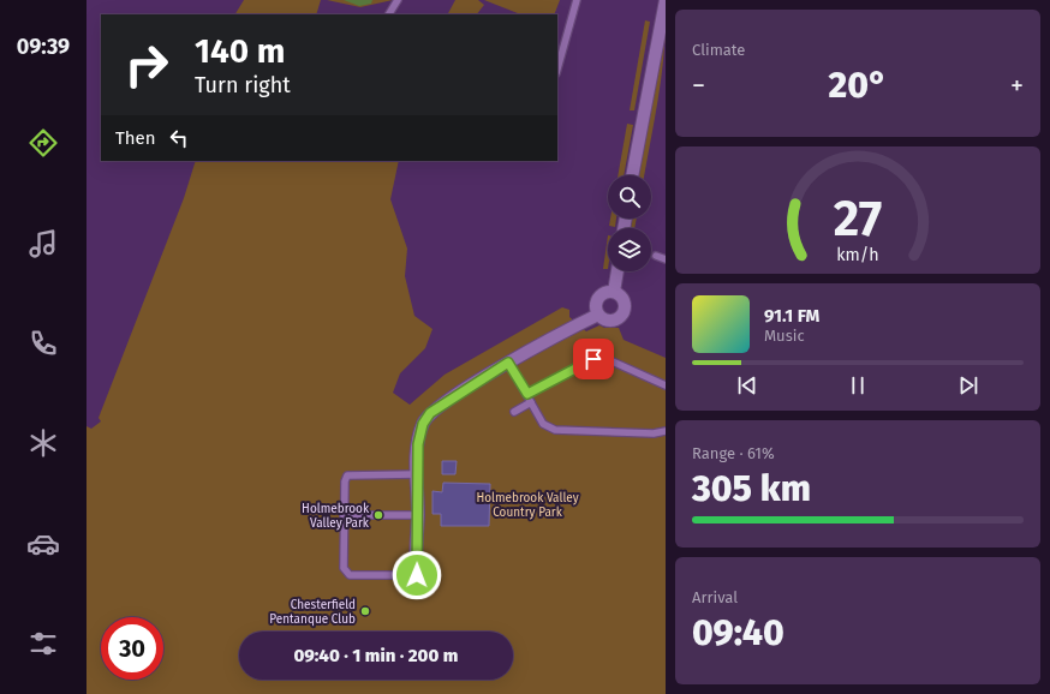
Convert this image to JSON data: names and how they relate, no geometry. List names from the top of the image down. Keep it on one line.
{"parks":["Holmebrook Valley Country Park"],"places":["Holmebrook Valley Park","Chesterfield Pentanque Club"],"page":{"tabs":"09:39","tile":["Climate",["Range · 61%","305 km"],["Arrival","09:40"]],"turn":["140 m","Turn right"],"heat":["−","20°","+"],"then":"Then","song":["91.1 FM","Music"],"limit":"30","trip":"09:40 · 1 min · 200 m","gauge":["27","km/h"]}}
